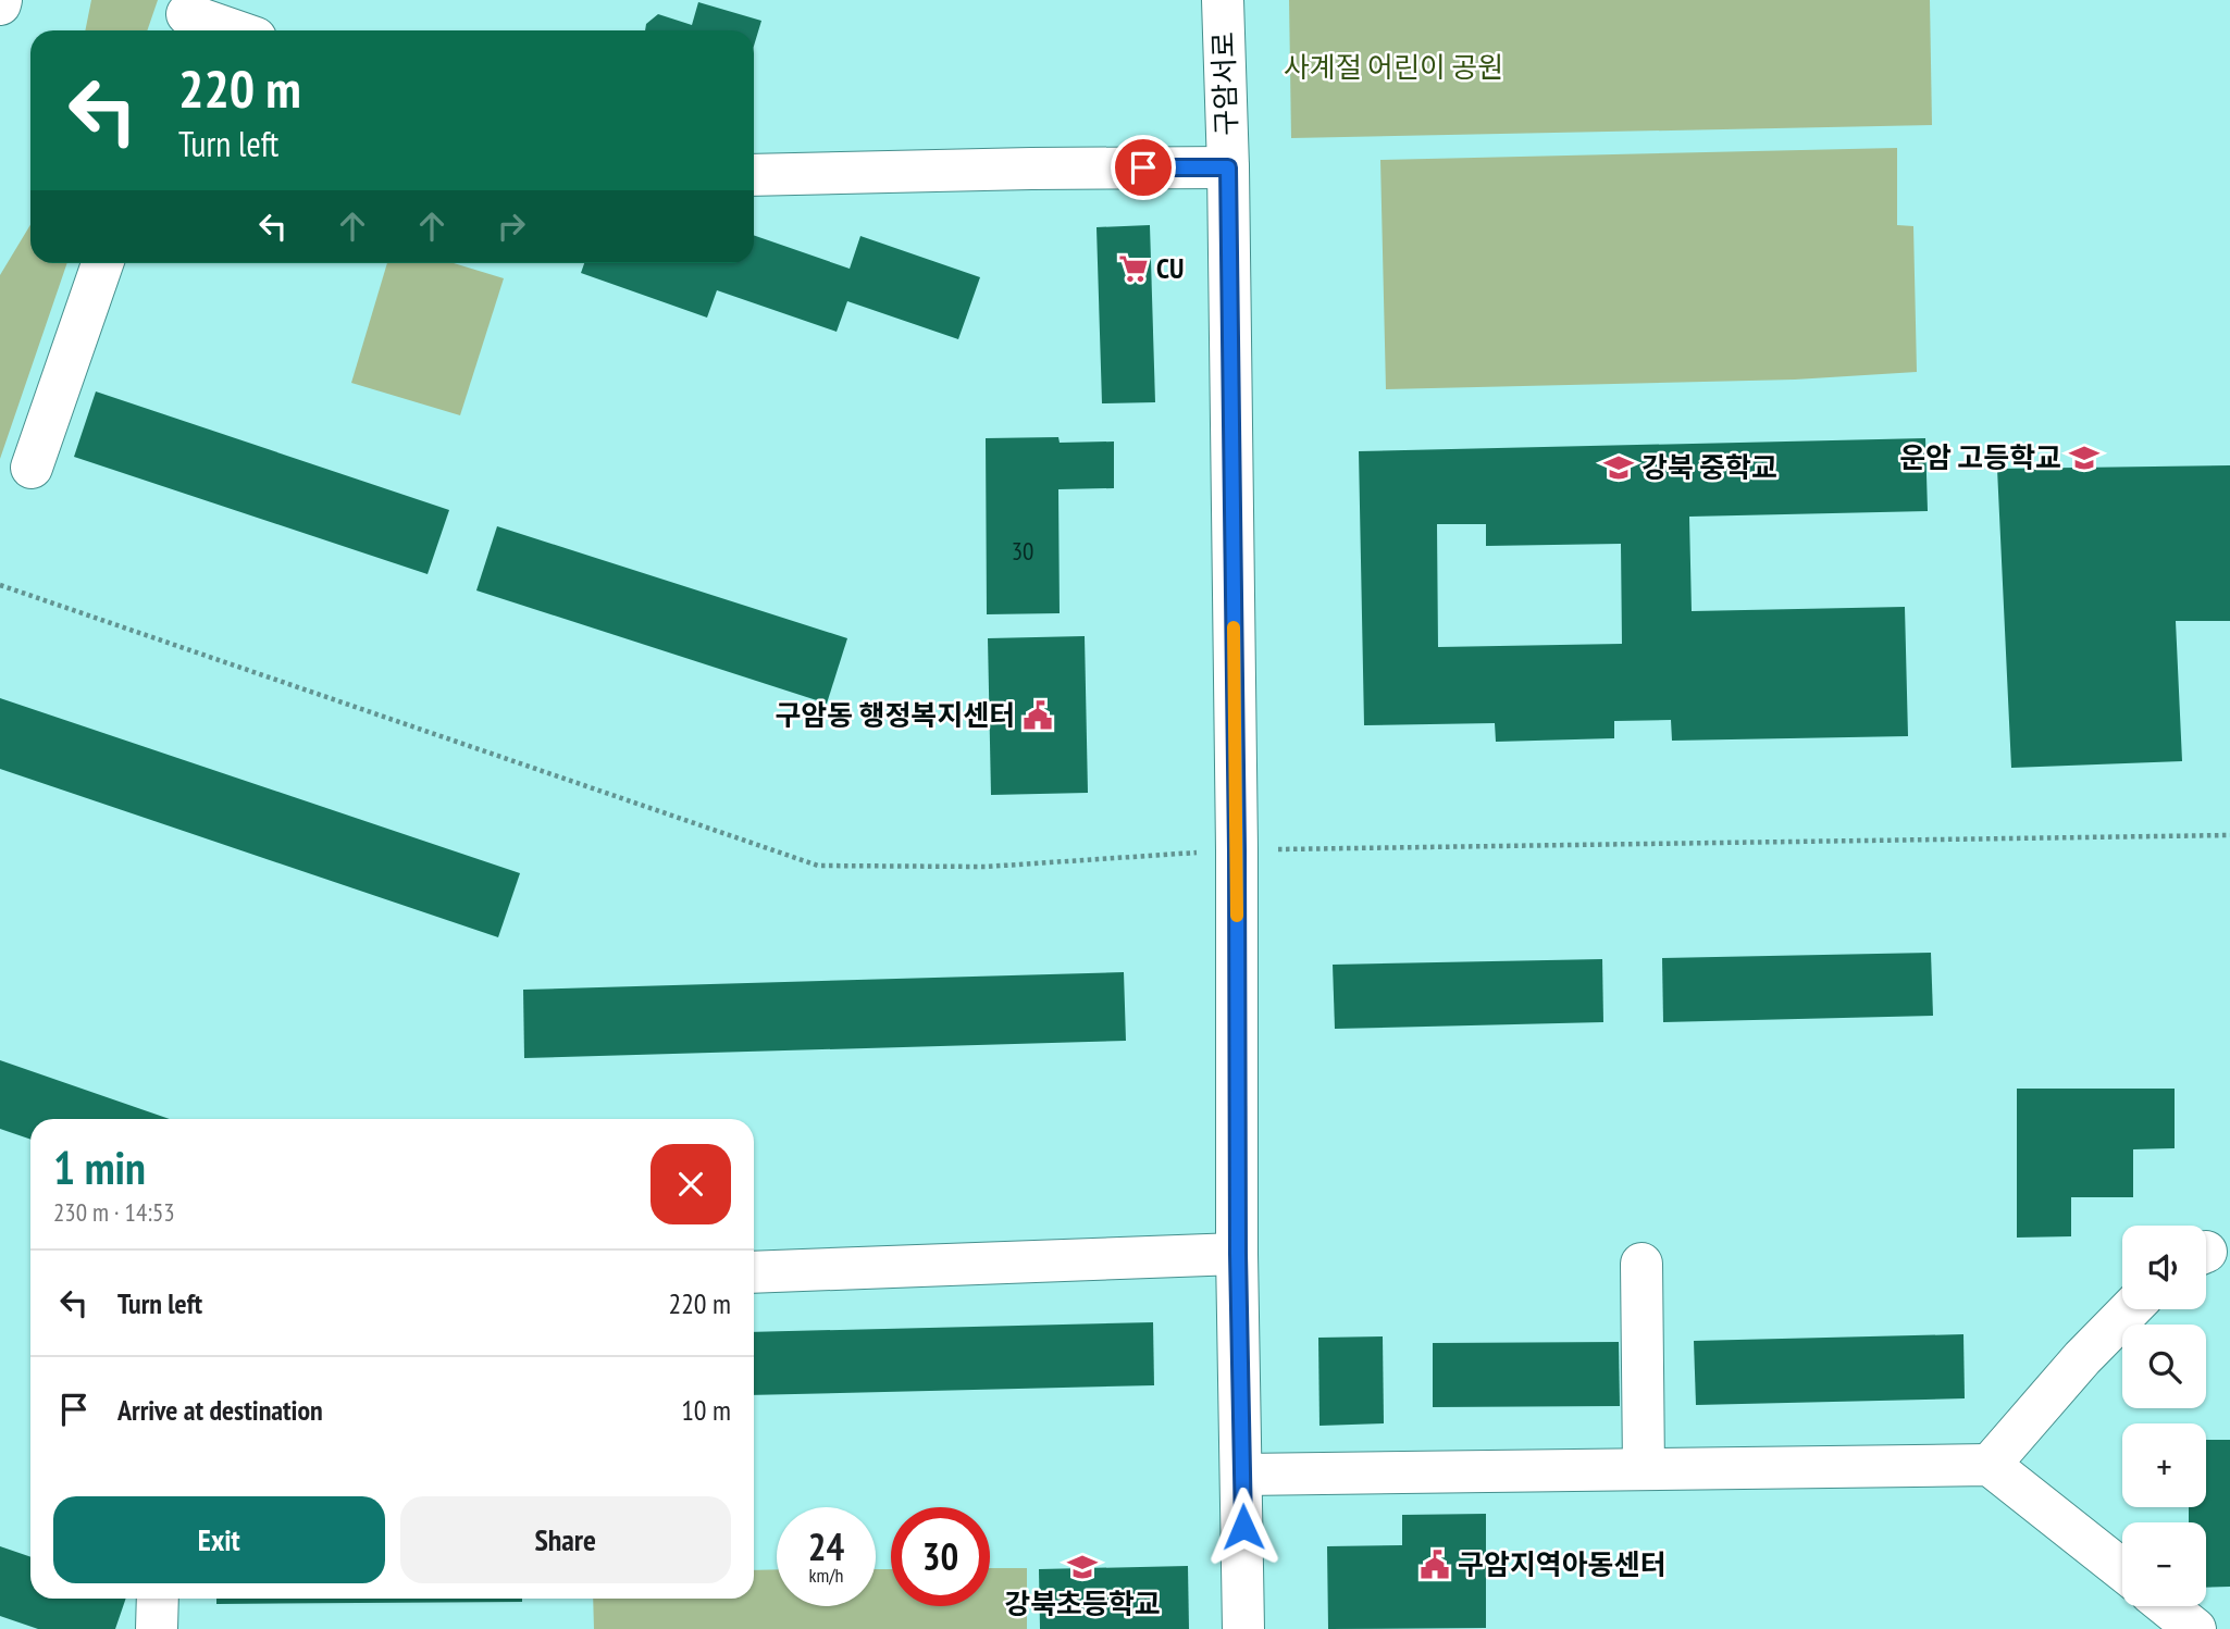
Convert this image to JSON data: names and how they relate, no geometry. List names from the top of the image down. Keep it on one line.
{"streets":{"street":["구암서로"]},"parks":["사계절 어린이 공원"],"places":{"supermarket":["CU"],"school or university":["운암 고등학교","강북 중학교","강북초등학교"],"public building":["구암동 행정복지센터","구암지역아동센터"]},"house_numbers":["30"],"page":{"turn":["220 m","Turn left"],"heading":["1 min","230 m · 14:53"],"map_buttons":["+","−"],"list":[{"name":"Turn left","value":"220 m"},{"name":"Arrive at destination","value":"10 m"}],"buttons":["Exit","Share"],"speed":"24 km/h","limit":"30"}}
